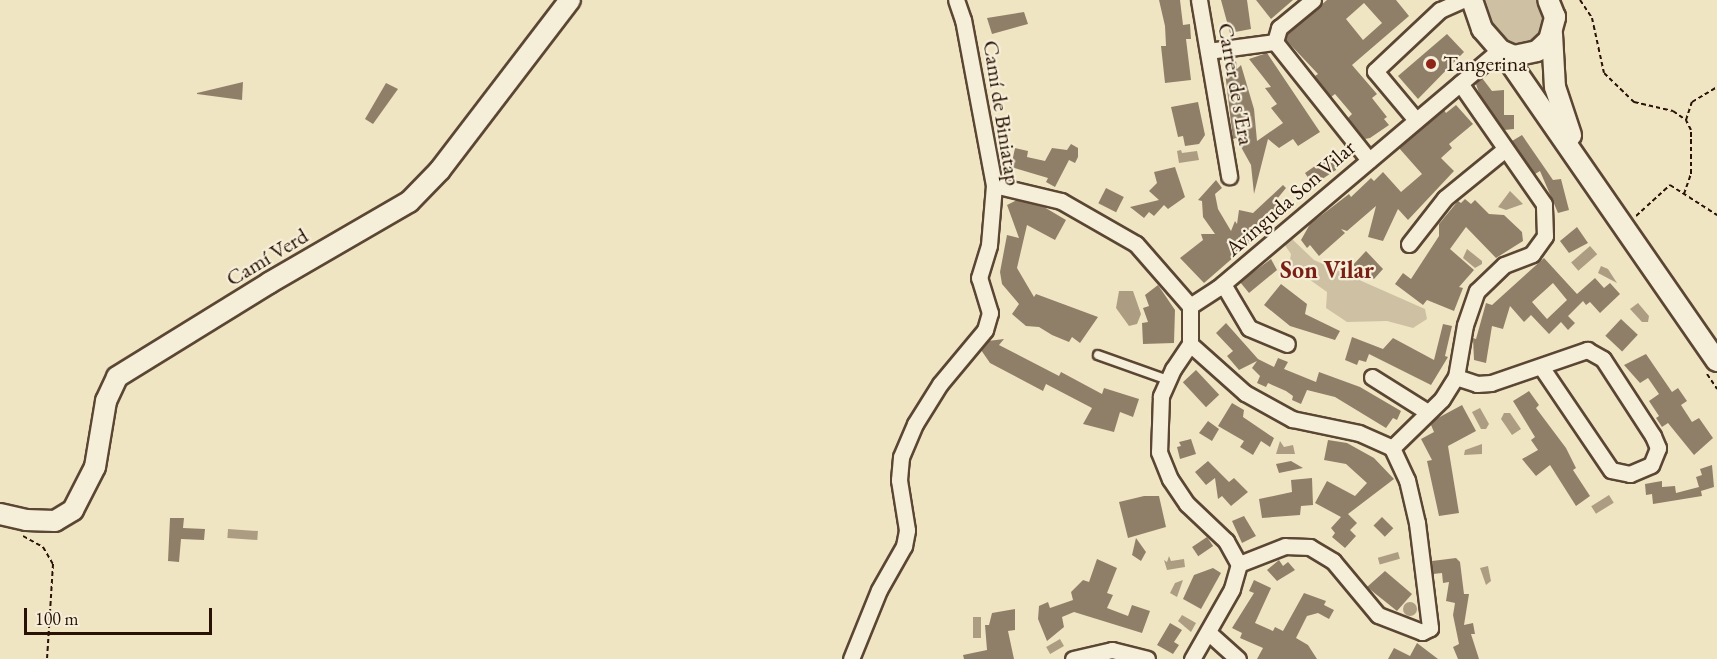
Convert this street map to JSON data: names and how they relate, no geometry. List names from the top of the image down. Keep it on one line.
{"streets":{"street":["Carrer de s'Era","Camí de Biniatap","Avinguda Son Vilar","Camí Verd"]},"districts":["Son Vilar"],"places":["Tangerina"],"scale_bar":"100 m"}
